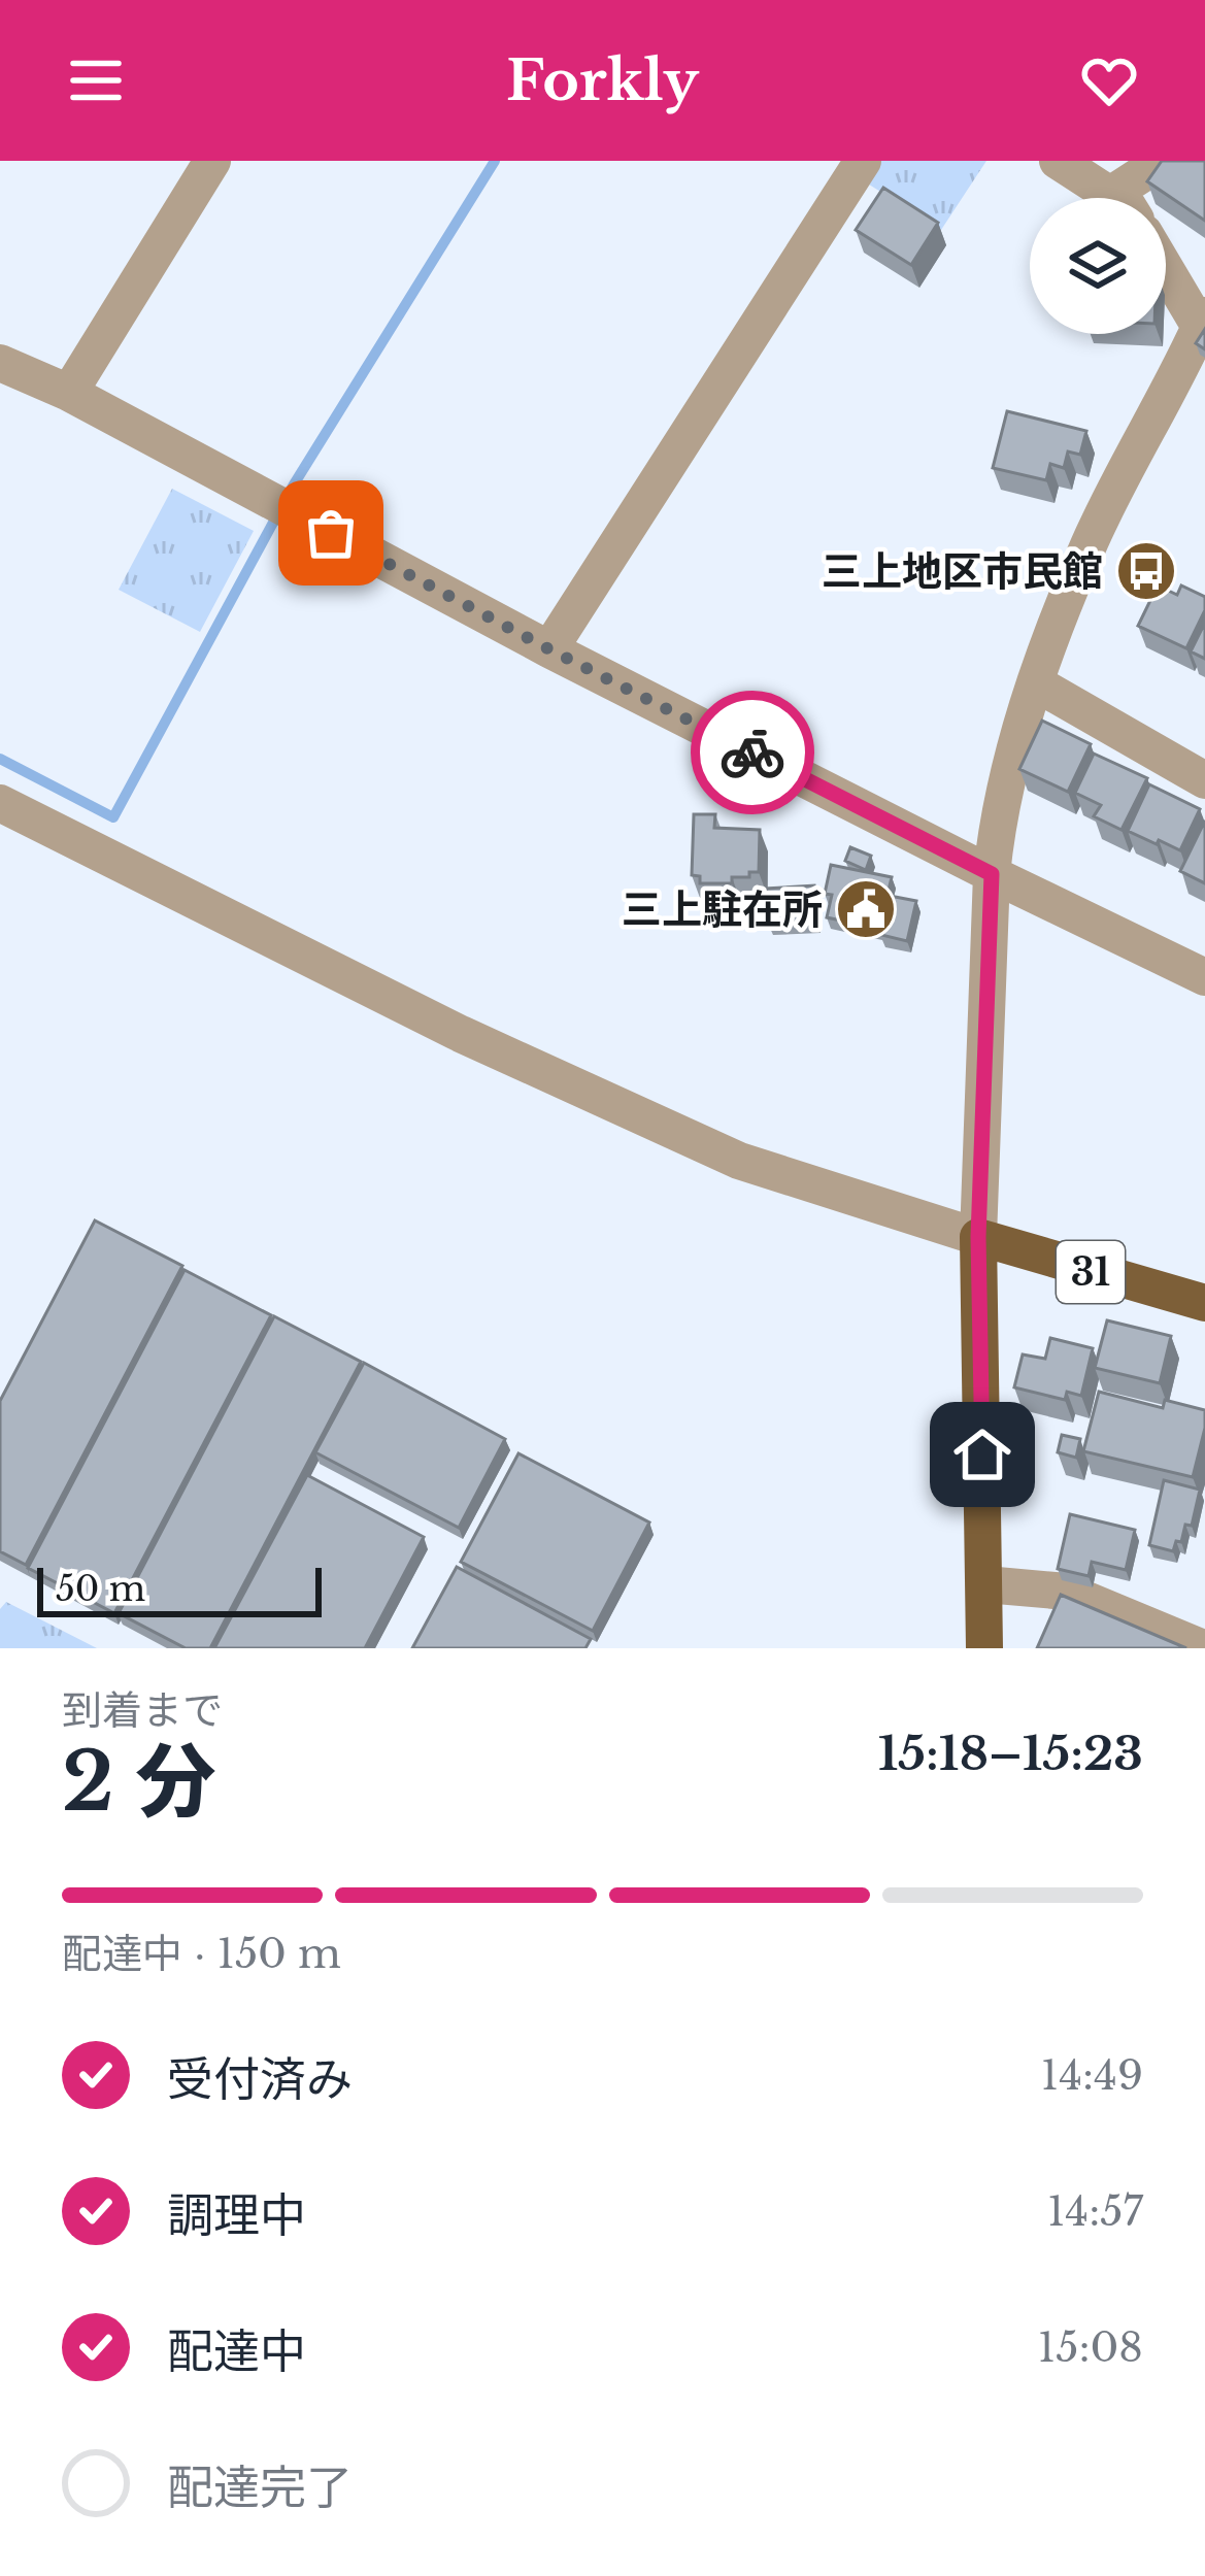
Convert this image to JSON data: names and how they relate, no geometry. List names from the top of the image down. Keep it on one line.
{"streets":{"main road":["31"]},"places":{"bus stop":["三上地区市民館"],"public building":["三上駐在所"]},"scale_bar":"50 m","page":{"header":"Forkly","scale":"50 m","heading":["2 分","到着まで","15:18–15:23"],"bar":"配達中 · 150 m","list":[["受付済み","14:49"],["調理中","14:57"],["配達中","15:08"],"配達完了"]}}
